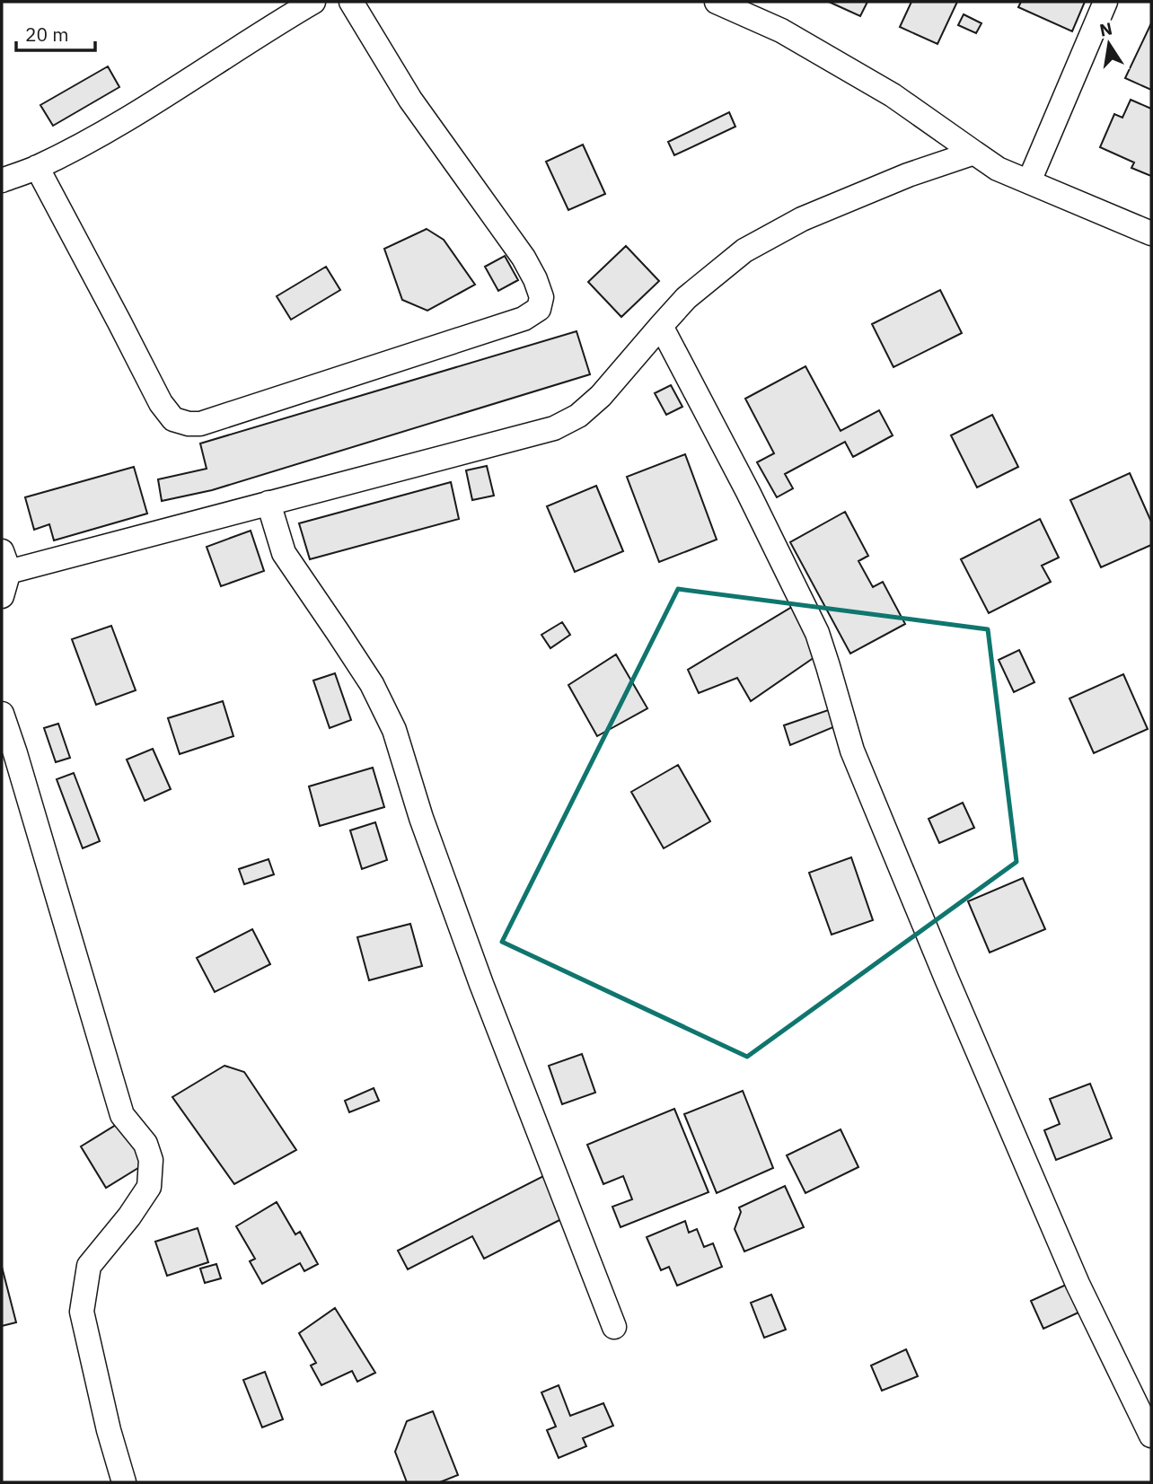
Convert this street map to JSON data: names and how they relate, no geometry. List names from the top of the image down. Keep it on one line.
{"scale_bar":"20 m","north":"top"}
